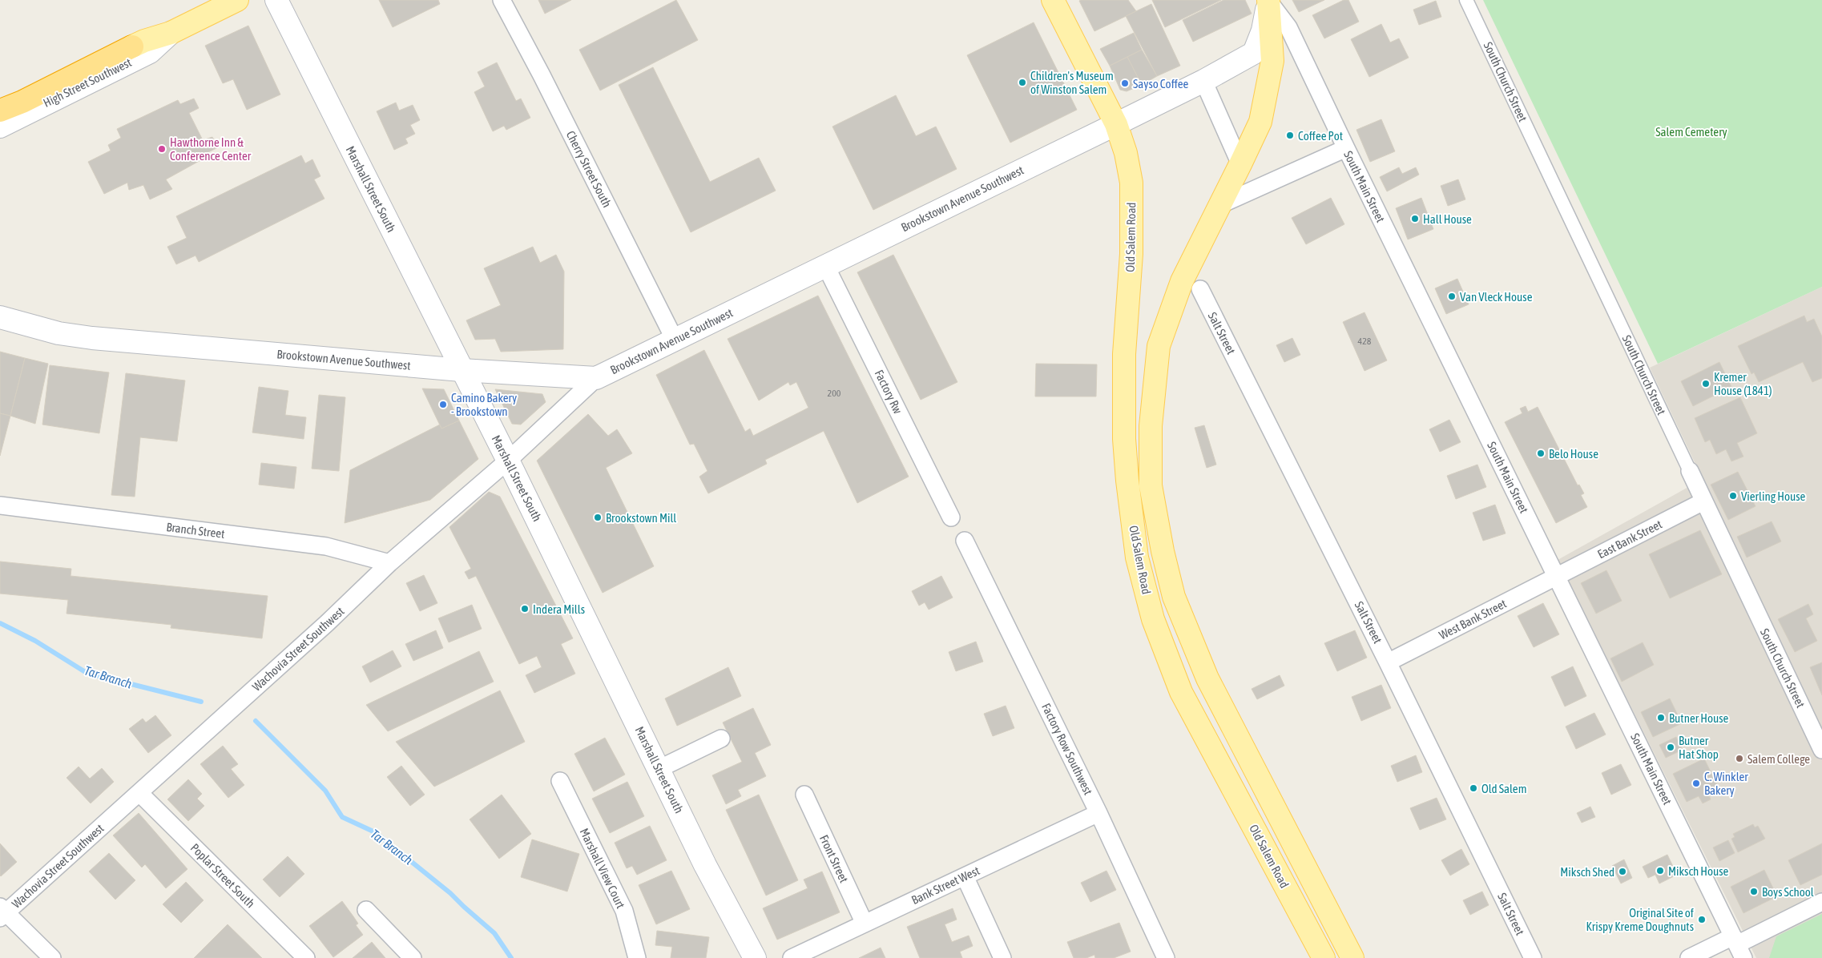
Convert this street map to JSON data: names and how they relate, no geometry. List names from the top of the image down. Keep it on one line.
{"streets":{"main road":["High Street Southwest","Old Salem Road"],"street":["South Church Street","Cherry Street South","South Main Street","Marshall Street South","Brookstown Avenue Southwest","Salt Street","Factory Rw","Branch Street","East Bank Street","West Bank Street","Wachovia Street Southwest","Factory Row Southwest","Front Street","Marshall View Court","Poplar Street South","Bank Street West"]},"crossings":[["South Church Street","East Bank Street"],["Cherry Street South","Brookstown Avenue Southwest"],["South Main Street","Brookstown Avenue Southwest"],["South Main Street","Old Salem Road"],["South Main Street","East Bank Street"],["South Main Street","West Bank Street"],["Marshall Street South","Brookstown Avenue Southwest"],["Marshall Street South","Wachovia Street Southwest"],["Brookstown Avenue Southwest","Old Salem Road"],["Brookstown Avenue Southwest","Factory Rw"],["Brookstown Avenue Southwest","Wachovia Street Southwest"],["Salt Street","West Bank Street"],["Branch Street","Wachovia Street Southwest"],["East Bank Street","West Bank Street"],["Wachovia Street Southwest","Poplar Street South"],["Factory Row Southwest","Bank Street West"],["Front Street","Bank Street West"]],"water":["Tar Branch"],"parks":["Salem Cemetery"],"places":["Children's Museum of Winston Salem","Sayso Coffee","Coffee Pot","Hawthorne Inn & Conference Center","Hall House","Van Vleck House","Kremer House (1841)","Camino Bakery - Brookstown","Belo House","Vierling House","Brookstown Mill","Indera Mills","Butner House","Butner Hat Shop","Salem College","C. Winkler Bakery","Old Salem","Miksch House","Miksch Shed","Boys School","Original Site of Krispy Kreme Doughnuts"],"house_numbers":["428","200"]}
